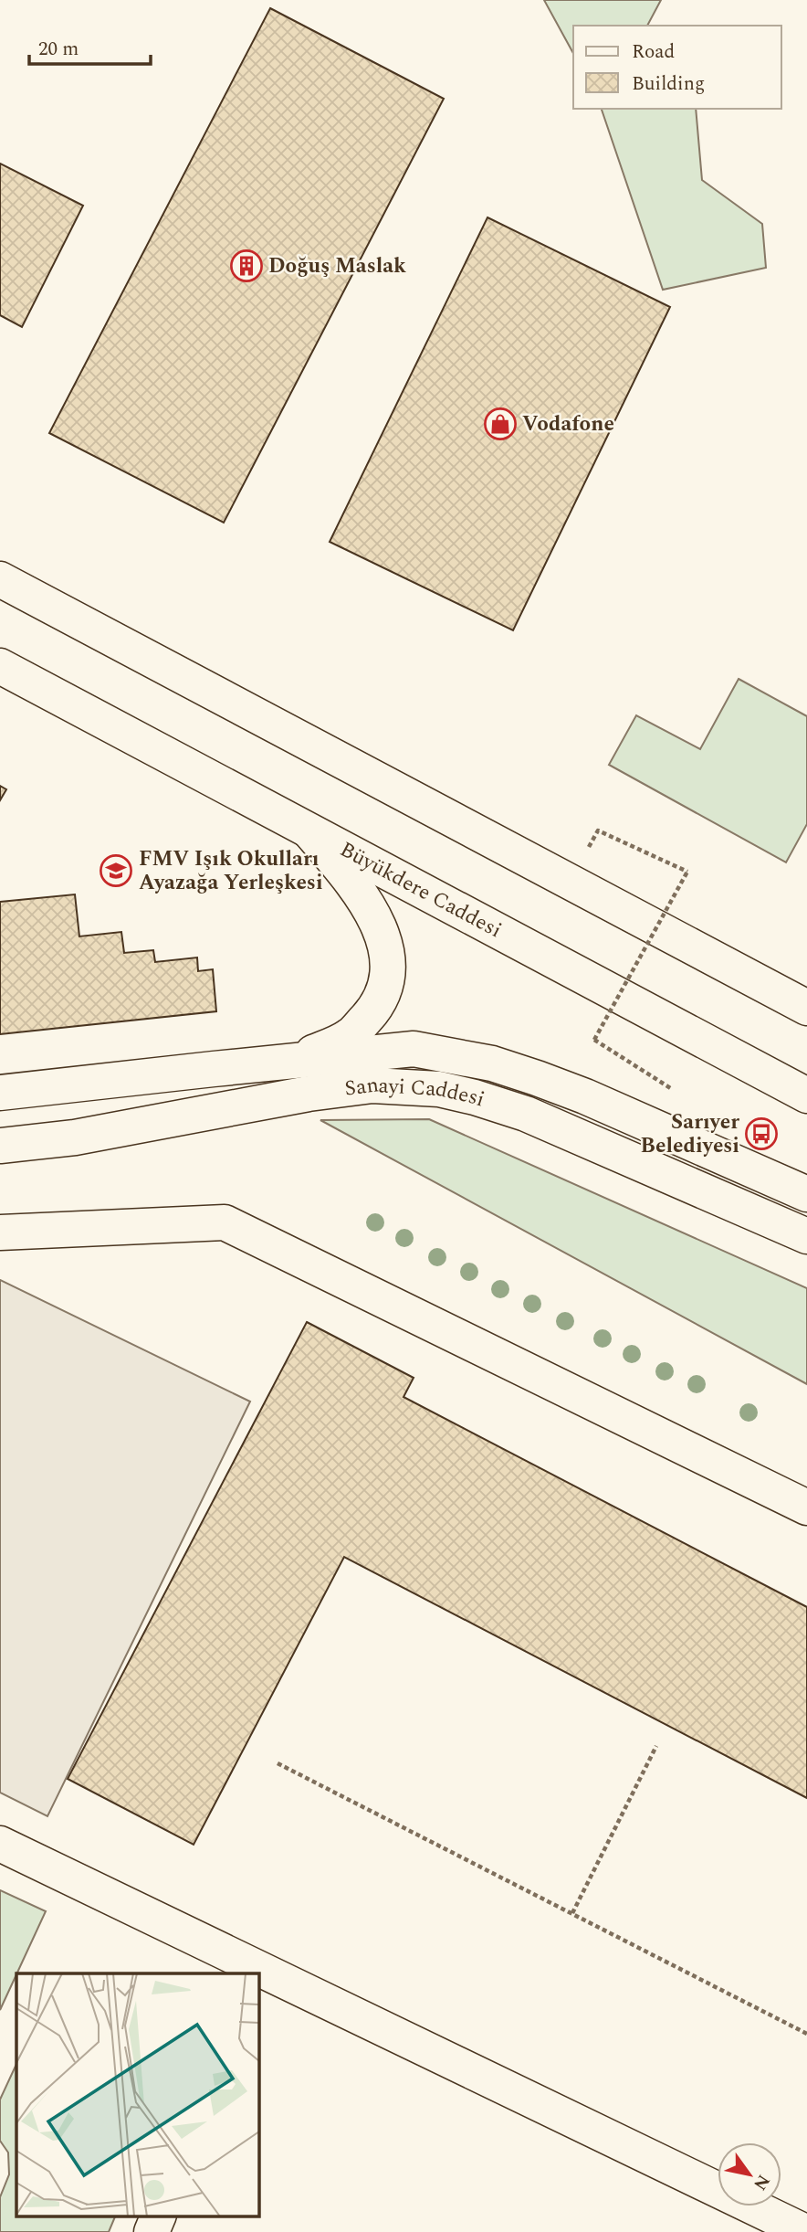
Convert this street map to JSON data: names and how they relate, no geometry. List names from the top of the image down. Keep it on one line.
{"streets":{"street":["Büyükdere Caddesi","Sanayi Caddesi"]},"places":{"building":["Doğuş Maslak"],"shop":["Vodafone"],"school or university":["FMV Işık Okulları Ayazağa Yerleşkesi"],"bus stop":["Sarıyer Belediyesi"]},"legend":["Road","Building"],"scale_bar":"20 m","north":"bottom right"}
